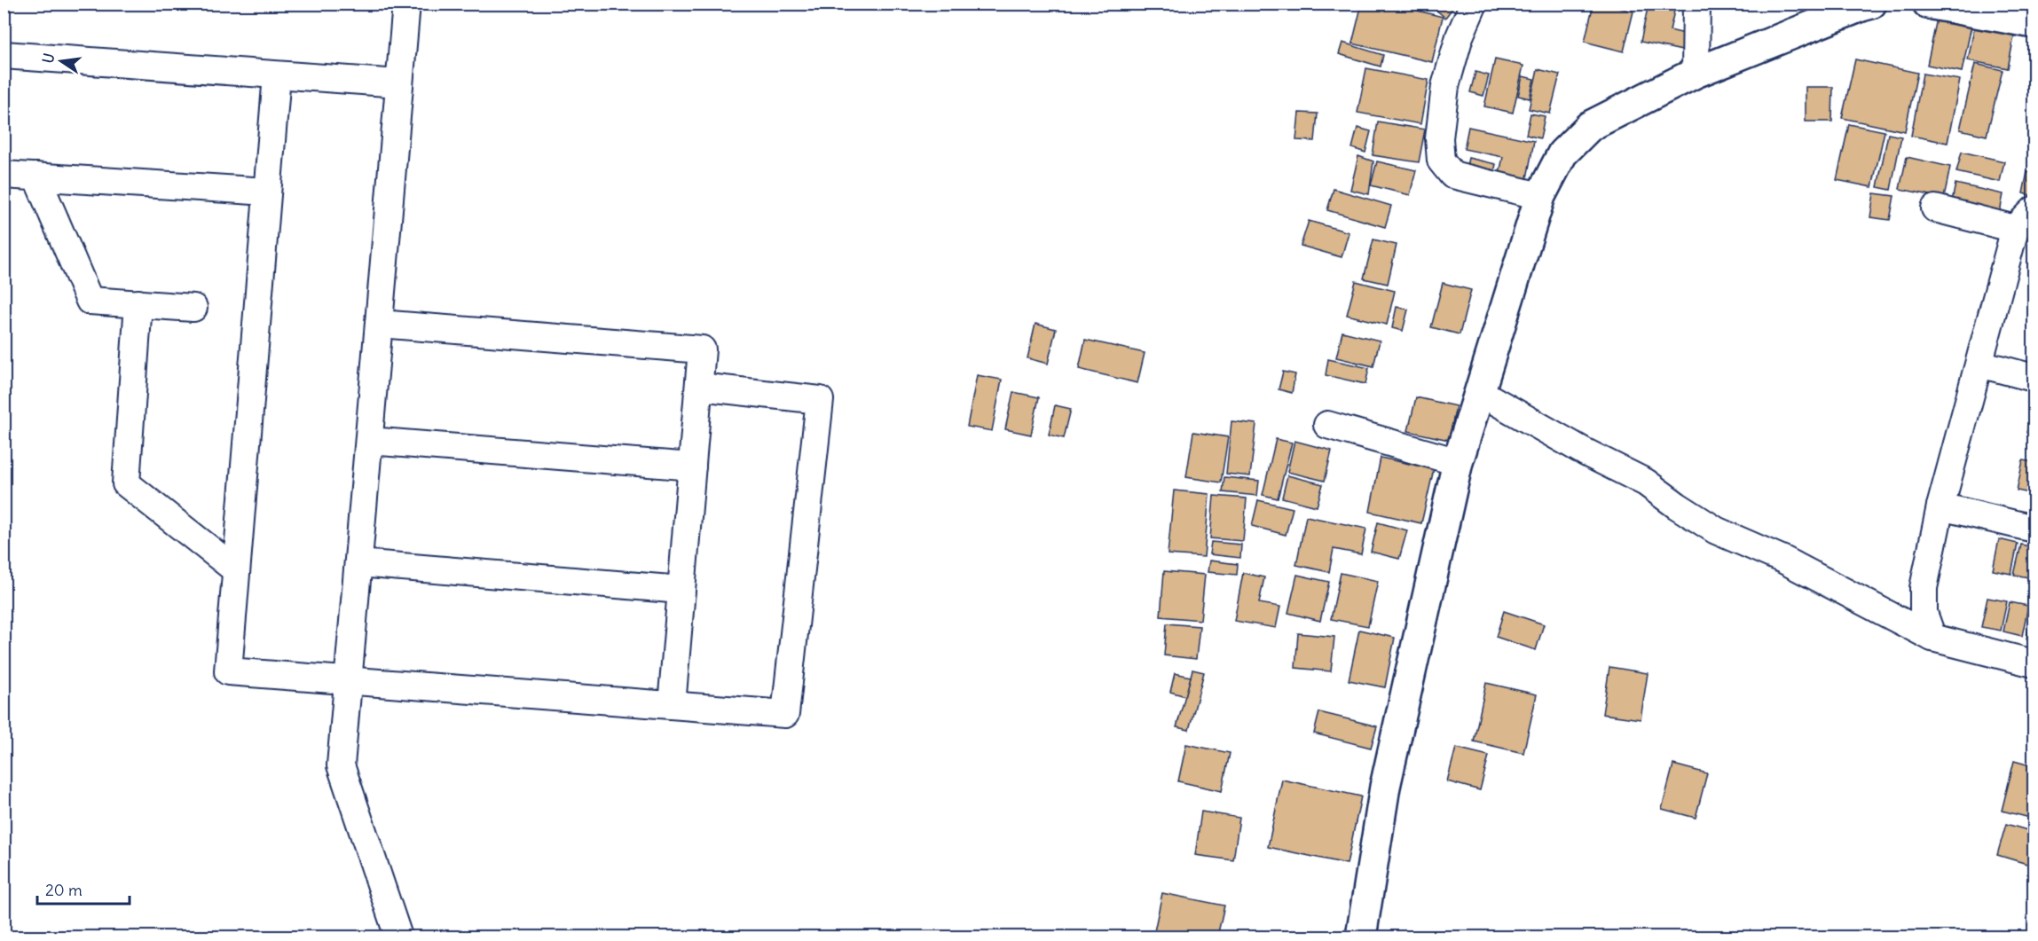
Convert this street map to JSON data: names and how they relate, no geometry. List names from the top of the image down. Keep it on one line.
{"scale_bar":"20 m","north":"left"}
